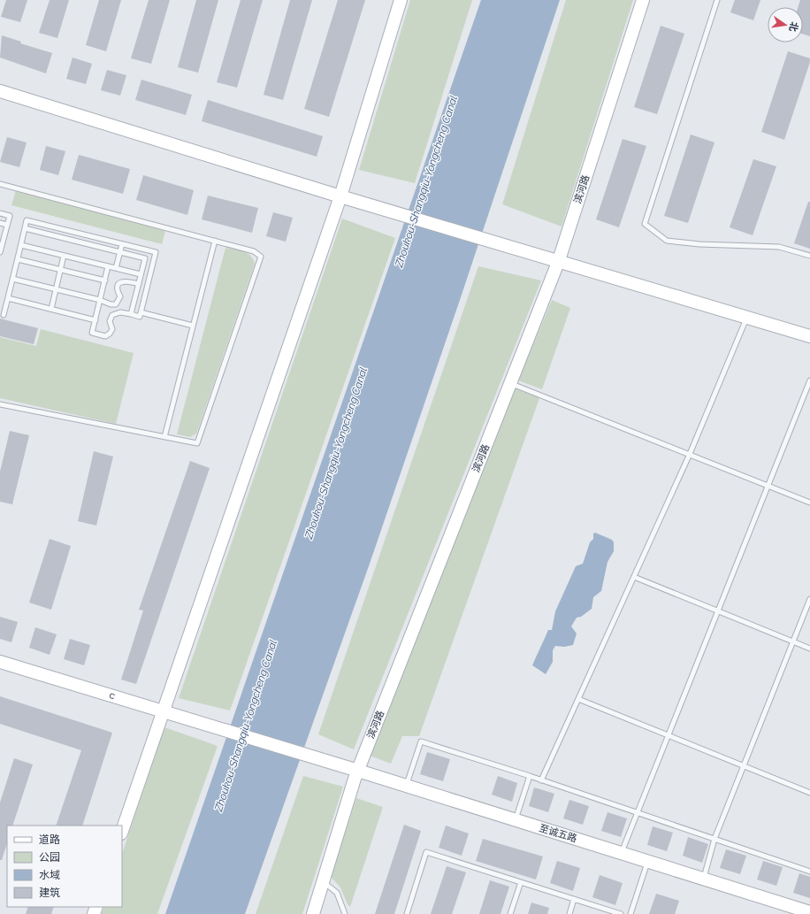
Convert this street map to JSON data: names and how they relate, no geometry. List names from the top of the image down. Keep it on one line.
{"streets":{"street":["滨河路","c","至诚五路"]},"crossings":[["滨河路","至诚五路"],["c","至诚五路"]],"water":["Zhoukou-Shangqiu-Yongcheng Canal"],"legend":["道路","公园","水域","建筑"],"north":"right"}
